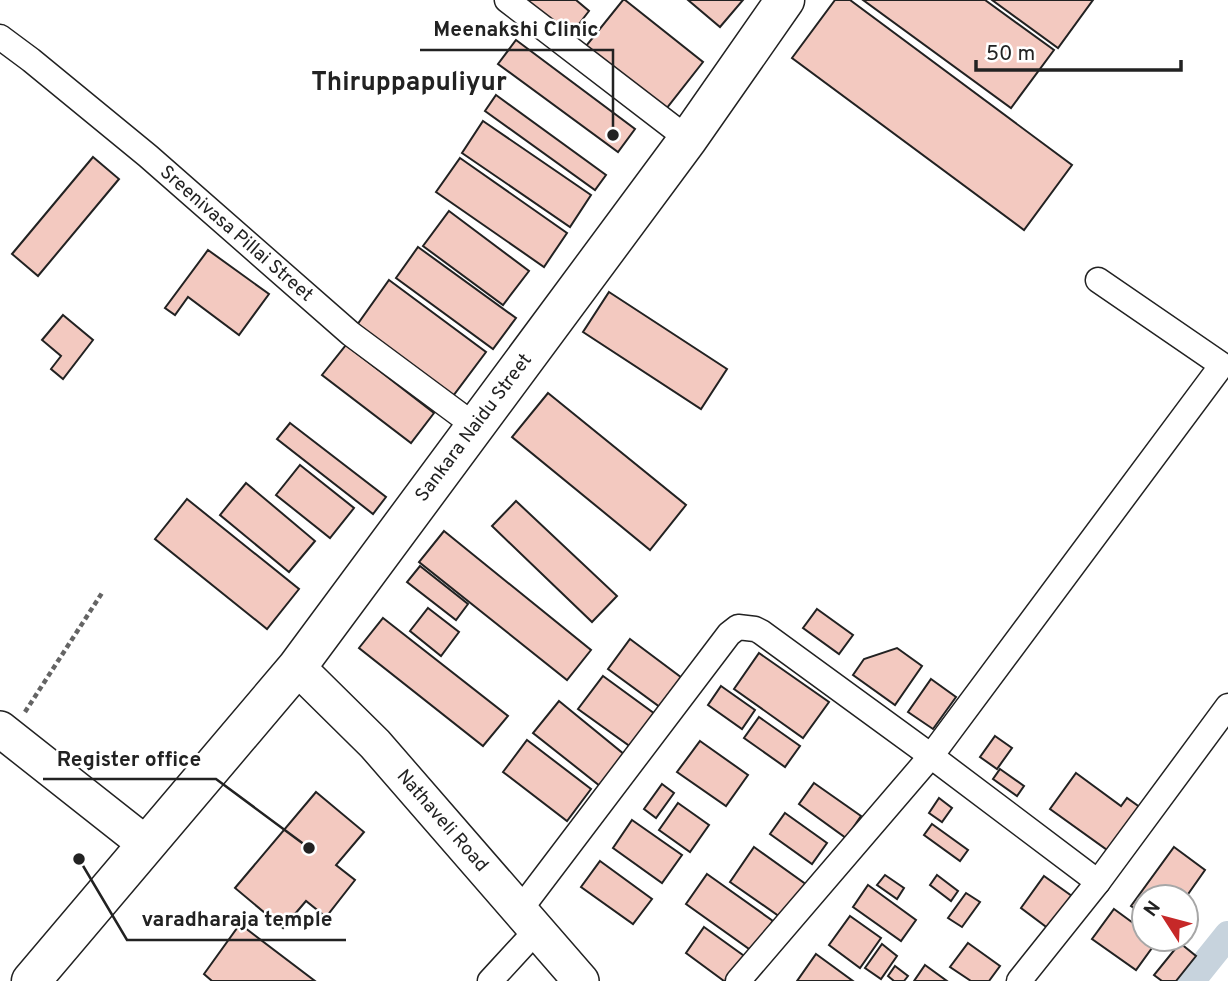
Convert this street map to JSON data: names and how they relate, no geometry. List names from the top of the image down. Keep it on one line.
{"streets":{"main road":["Sankara Naidu Street"],"street":["Sreenivasa Pillai Street","Nathaveli Road"]},"crossings":[["Sreenivasa Pillai Street","Sankara Naidu Street"],["Sankara Naidu Street","Nathaveli Road"]],"districts":["Thiruppapuliyur"],"places":["Meenakshi Clinic","Register office","varadharaja temple"],"scale_bar":"50 m","north":"top left"}
